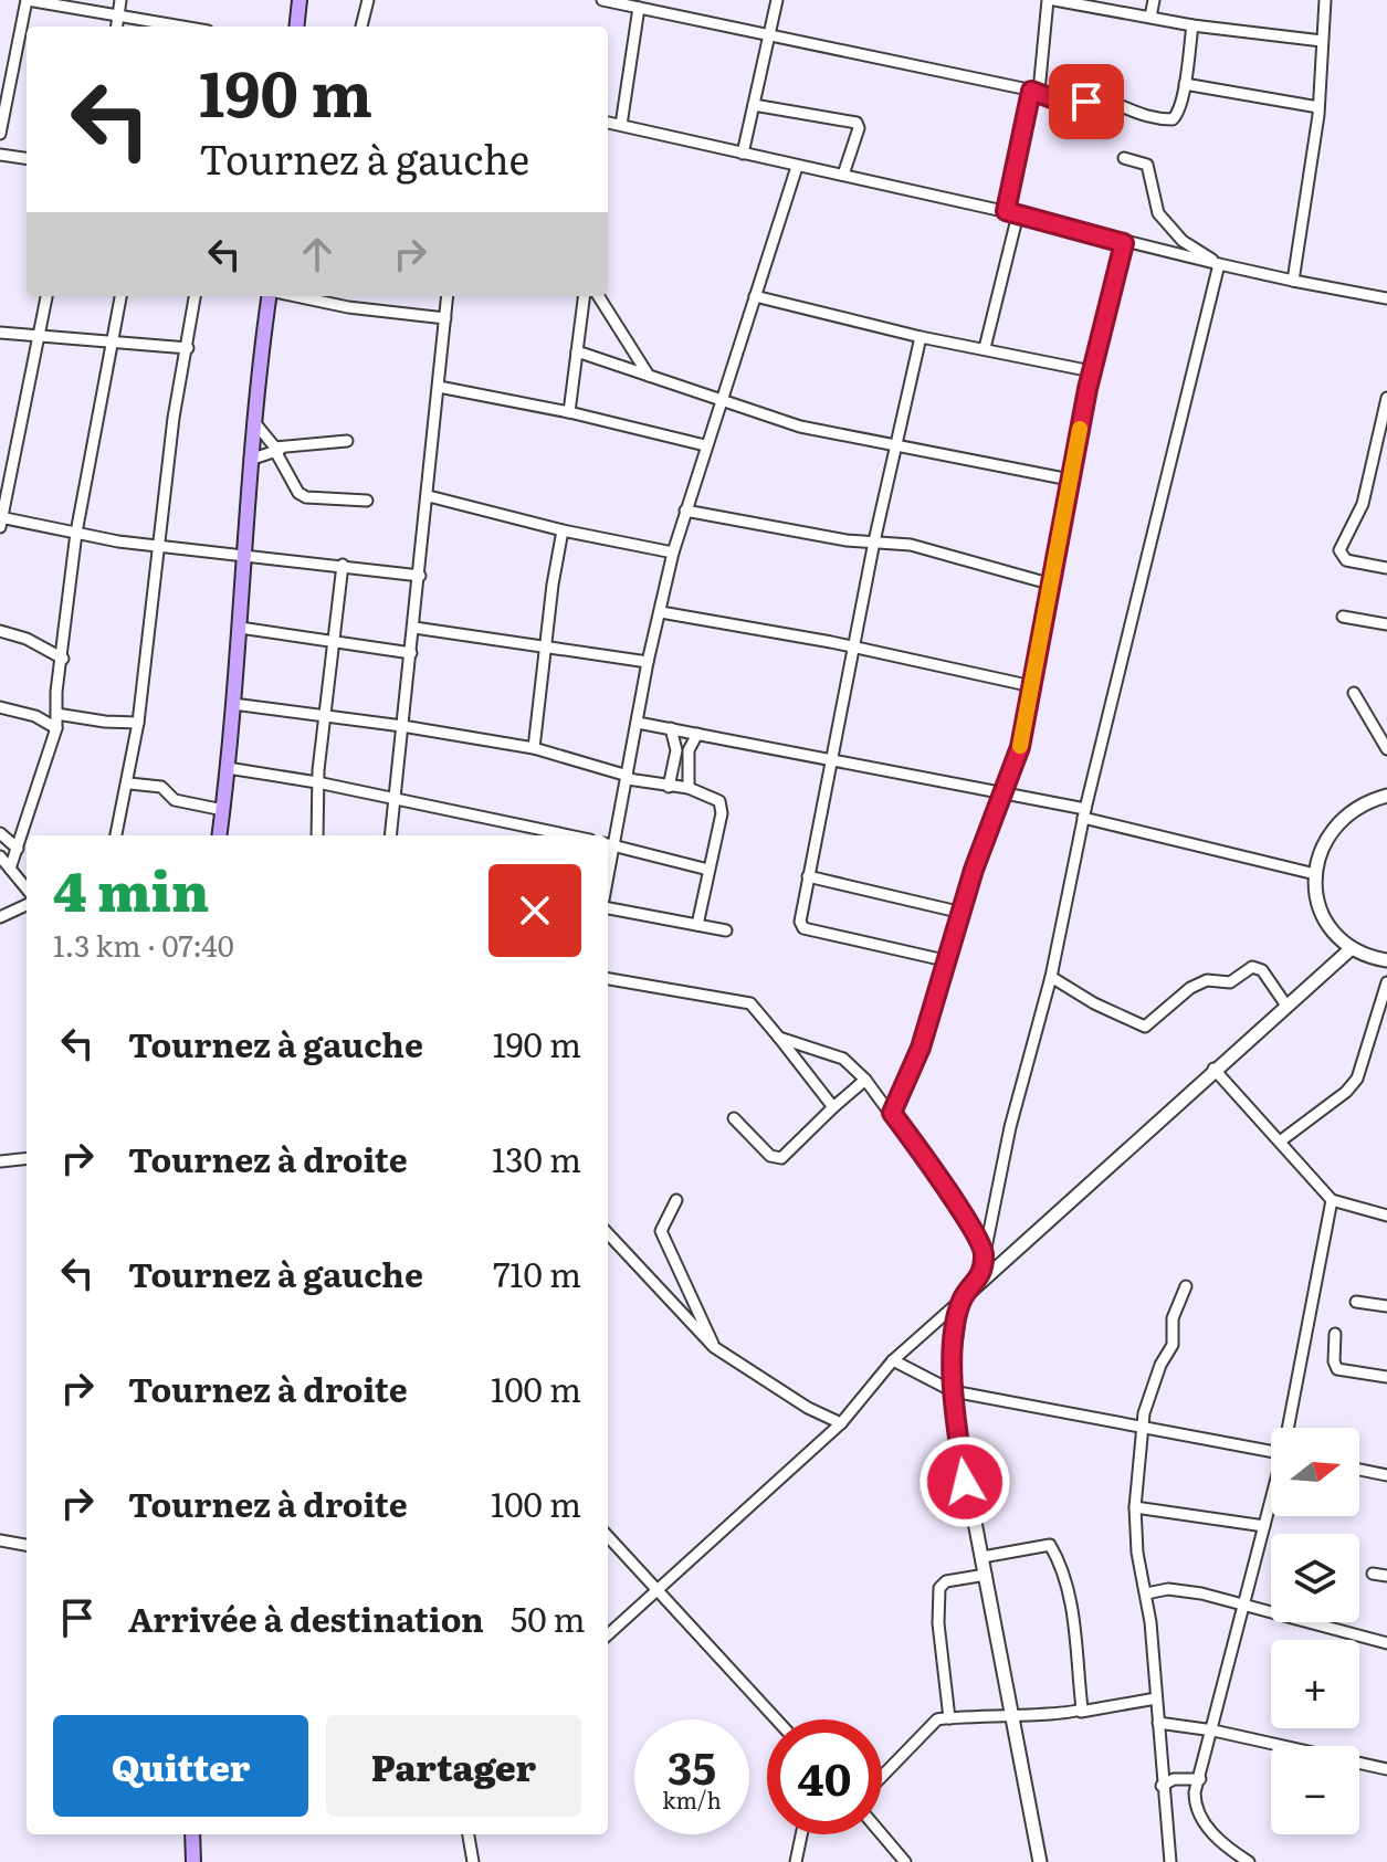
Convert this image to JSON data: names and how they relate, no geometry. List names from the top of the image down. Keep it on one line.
{"north":"right","page":{"turn":["190 m","Tournez à gauche"],"heading":["4 min","1.3 km · 07:40"],"list":[{"name":"Tournez à gauche","value":"190 m"},{"name":"Tournez à droite","value":"130 m"},{"name":"Tournez à gauche","value":"710 m"},{"name":"Tournez à droite","value":"100 m"},{"name":"Tournez à droite","value":"100 m"},{"name":"Arrivée à destination","value":"50 m"}],"map_buttons":["+","−"],"buttons":["Quitter","Partager"],"speed":"35 km/h","limit":"40"}}
